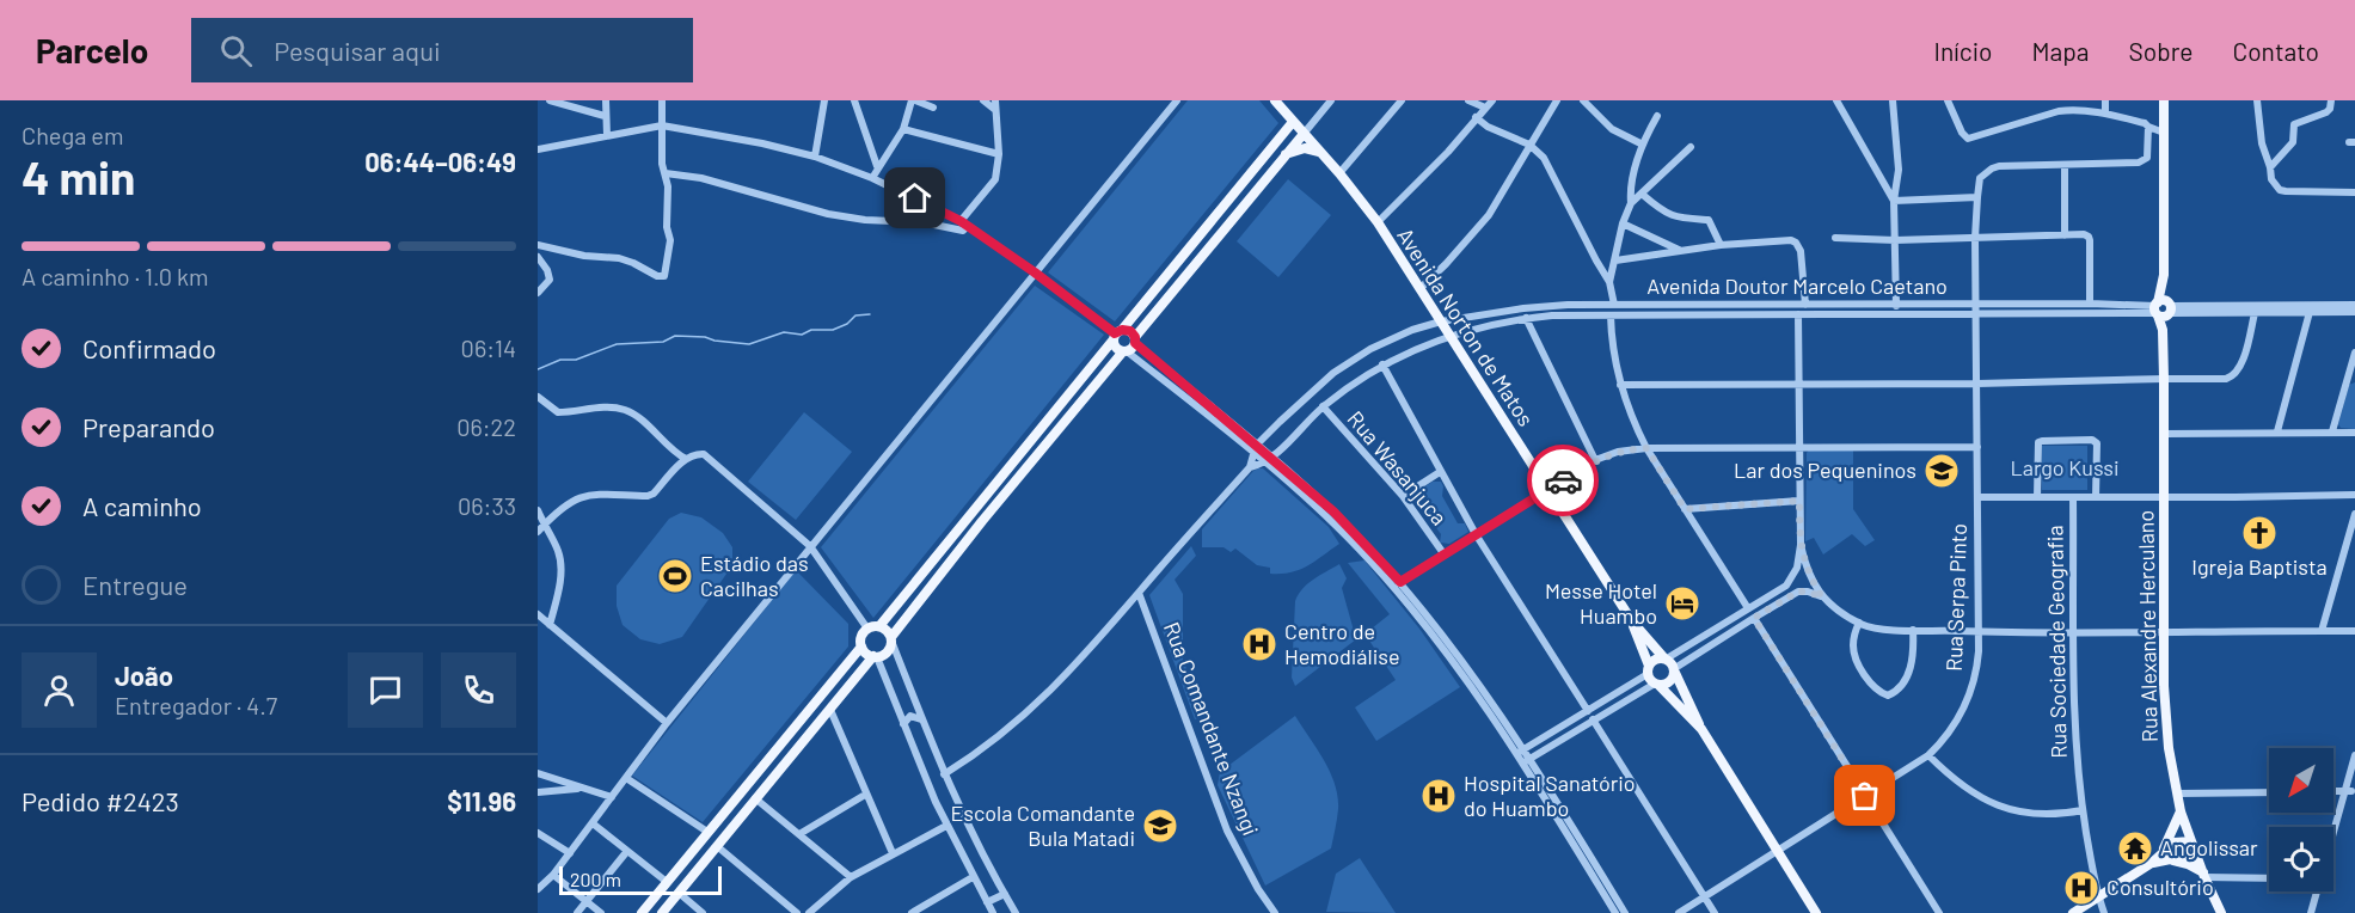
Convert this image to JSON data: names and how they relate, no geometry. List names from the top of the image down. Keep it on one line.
{"streets":{"main road":["Avenida Norton de Matos","Rua Alexandre Herculano"],"street":["Avenida Doutor Marcelo Caetano","Rua Wasanjuca","Rua Serpa Pinto","Rua Sociedade Geografia","Rua Comandante Nzangi"]},"crossings":[["Avenida Doutor Marcelo Caetano","Avenida Norton de Matos"],["Avenida Doutor Marcelo Caetano","Rua Wasanjuca"],["Avenida Doutor Marcelo Caetano","Rua Serpa Pinto"],["Avenida Doutor Marcelo Caetano","Rua Alexandre Herculano"]],"parks":["Largo Kussi"],"places":{"school or university":["Lar dos Pequeninos","Escola Comandante Bula Matadi"],"church":["Igreja Baptista"],"sports":["Estádio das Cacilhas"],"hotel":["Messe Hotel Huambo"],"hospital":["Centro de Hemodiálise","Hospital Sanatório do Huambo","Consultório"],"temple":["Angolissar"]},"scale_bar":"200 m","north":"bottom left","page":{"header":"Parcelo","search":"Pesquisar aqui","nav":["Início","Mapa","Sobre","Contato"],"heading":["4 min","Chega em","06:44–06:49"],"panel":["João","Entregador · 4.7","Pedido #2423","$11.96"],"bar":"A caminho · 1.0 km","list":[["Confirmado","06:14"],["Preparando","06:22"],["A caminho","06:33"],"Entregue"],"scale":"200 m"}}
